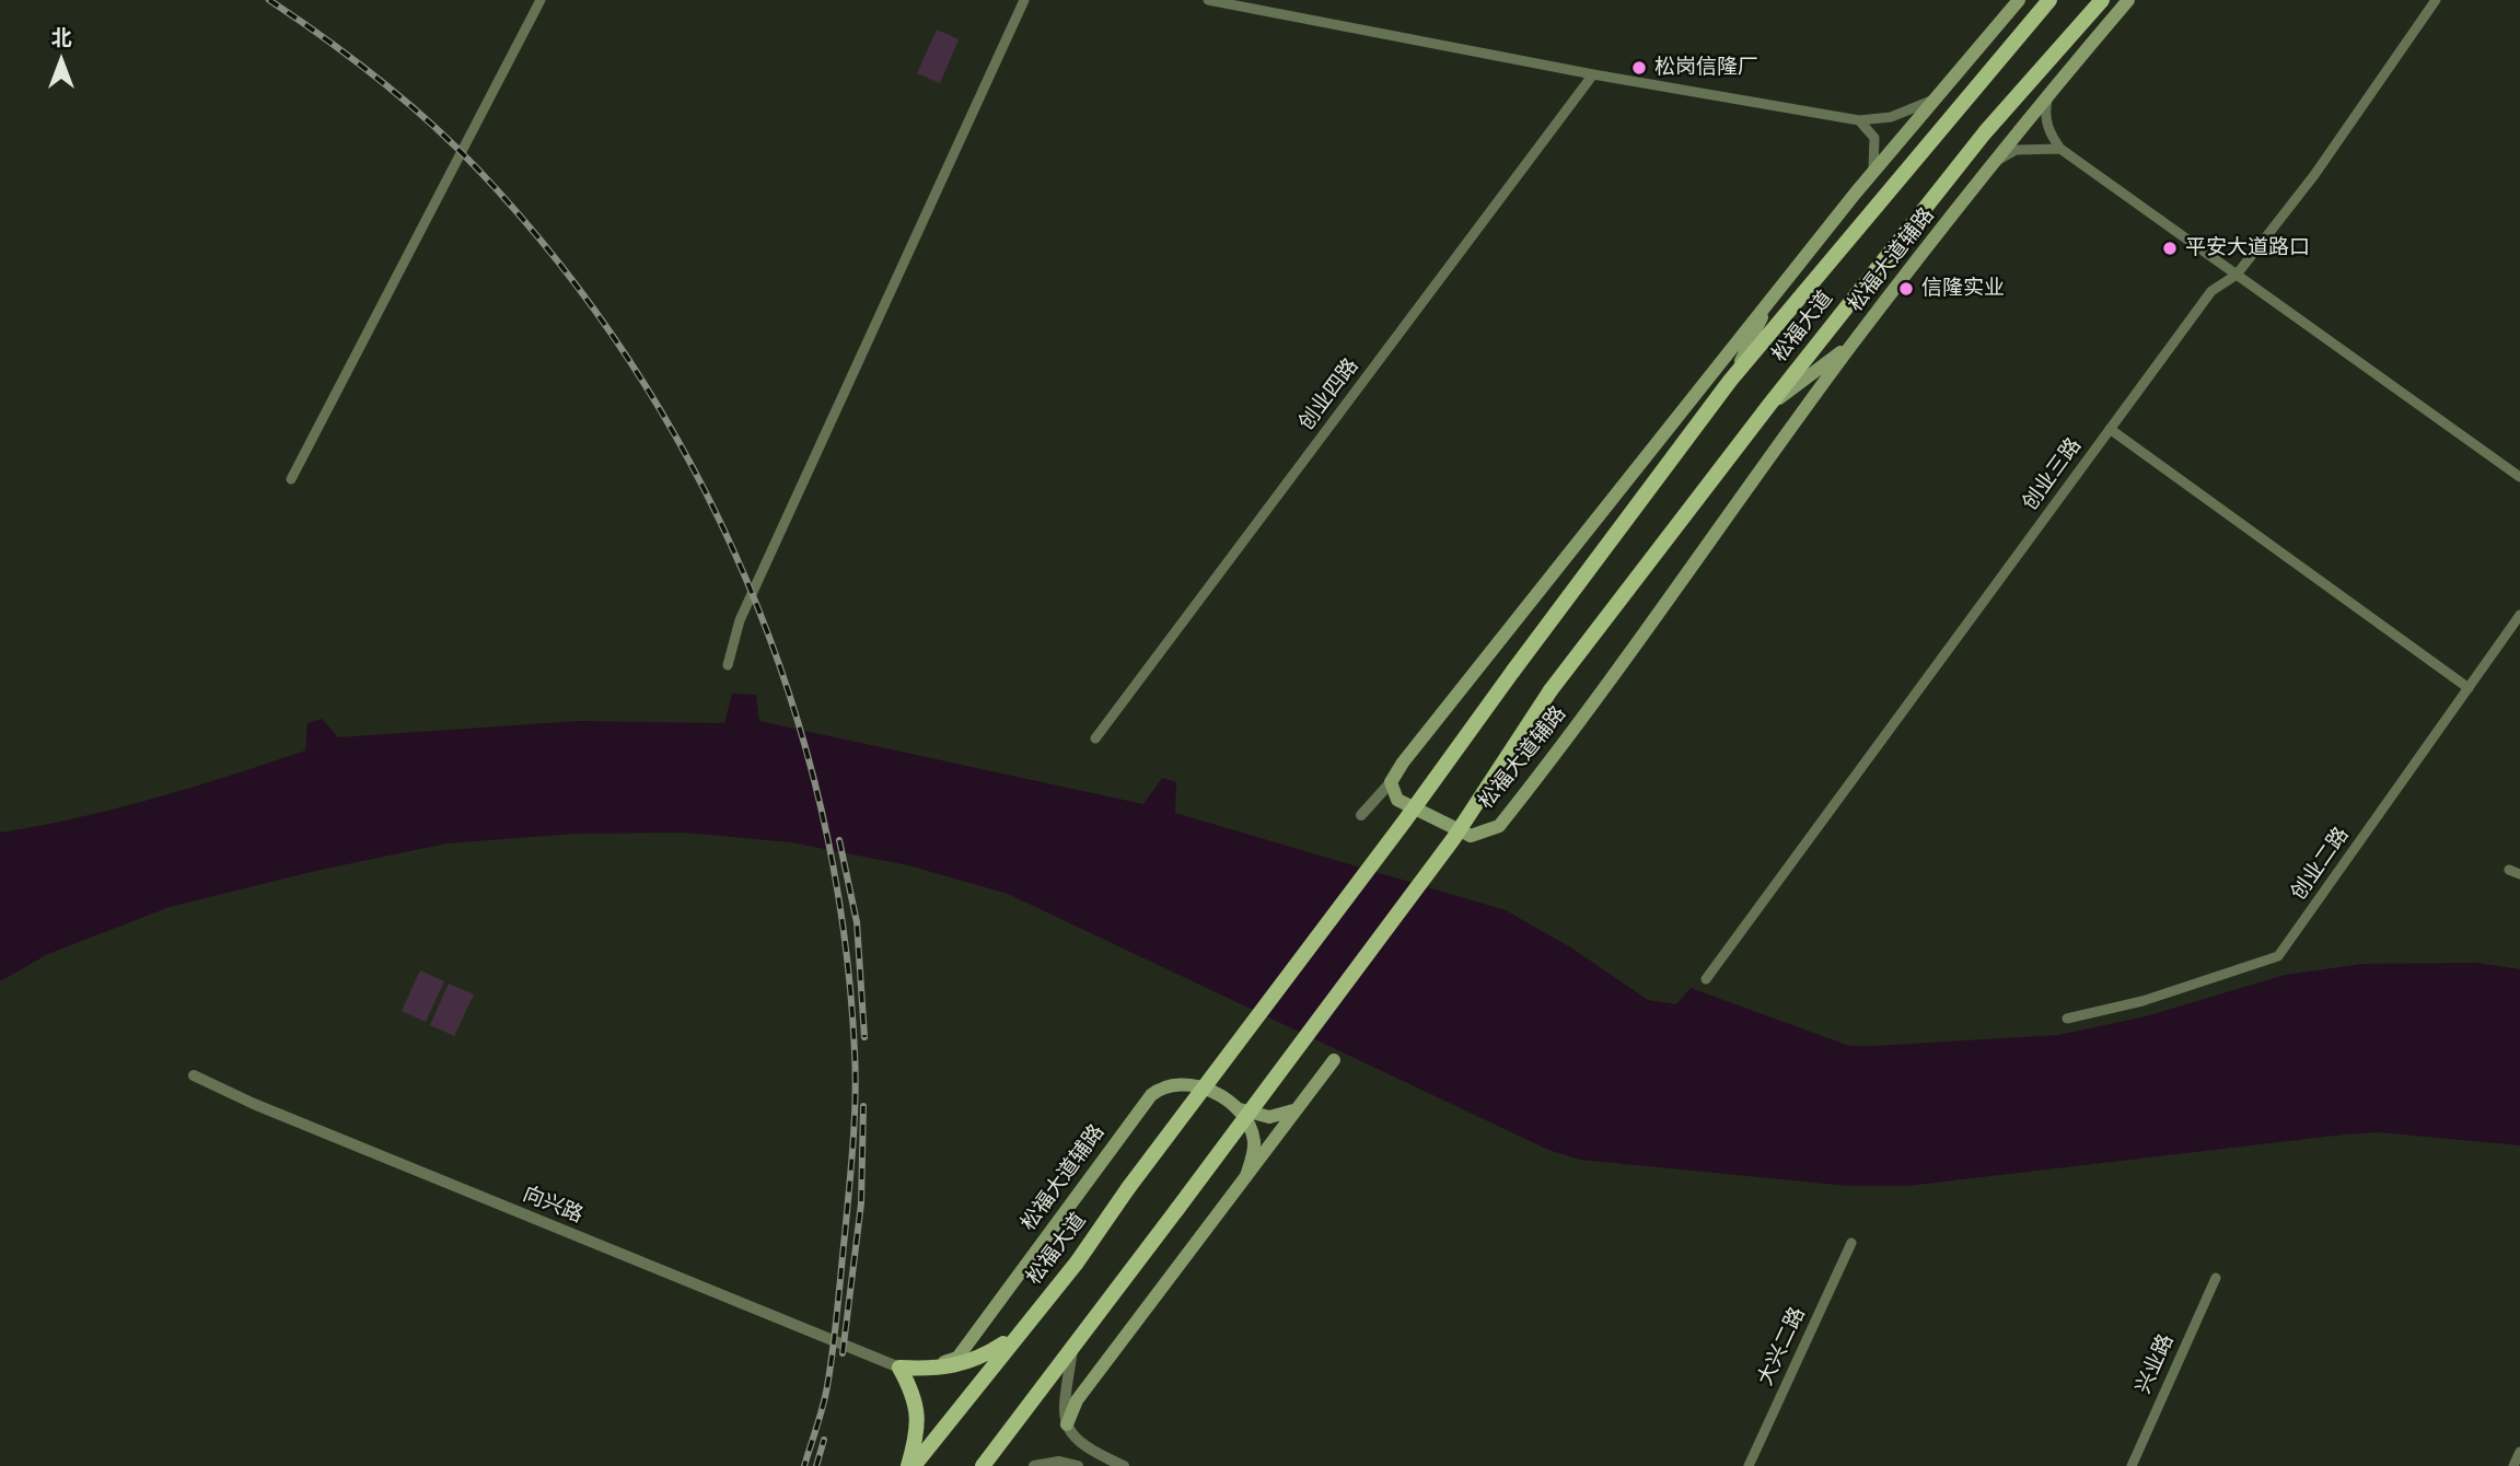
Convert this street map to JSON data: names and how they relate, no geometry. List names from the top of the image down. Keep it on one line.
{"streets":{"main road":["松福大道辅路","松福大道"],"street":["创业四路","创业三路","创业二路","向兴路","大兴二路","兴业路"]},"crossings":[["松福大道辅路","松福大道"],["松福大道","向兴路"]],"places":["松岗信隆厂","平安大道路口","信隆实业"],"north":"top"}
